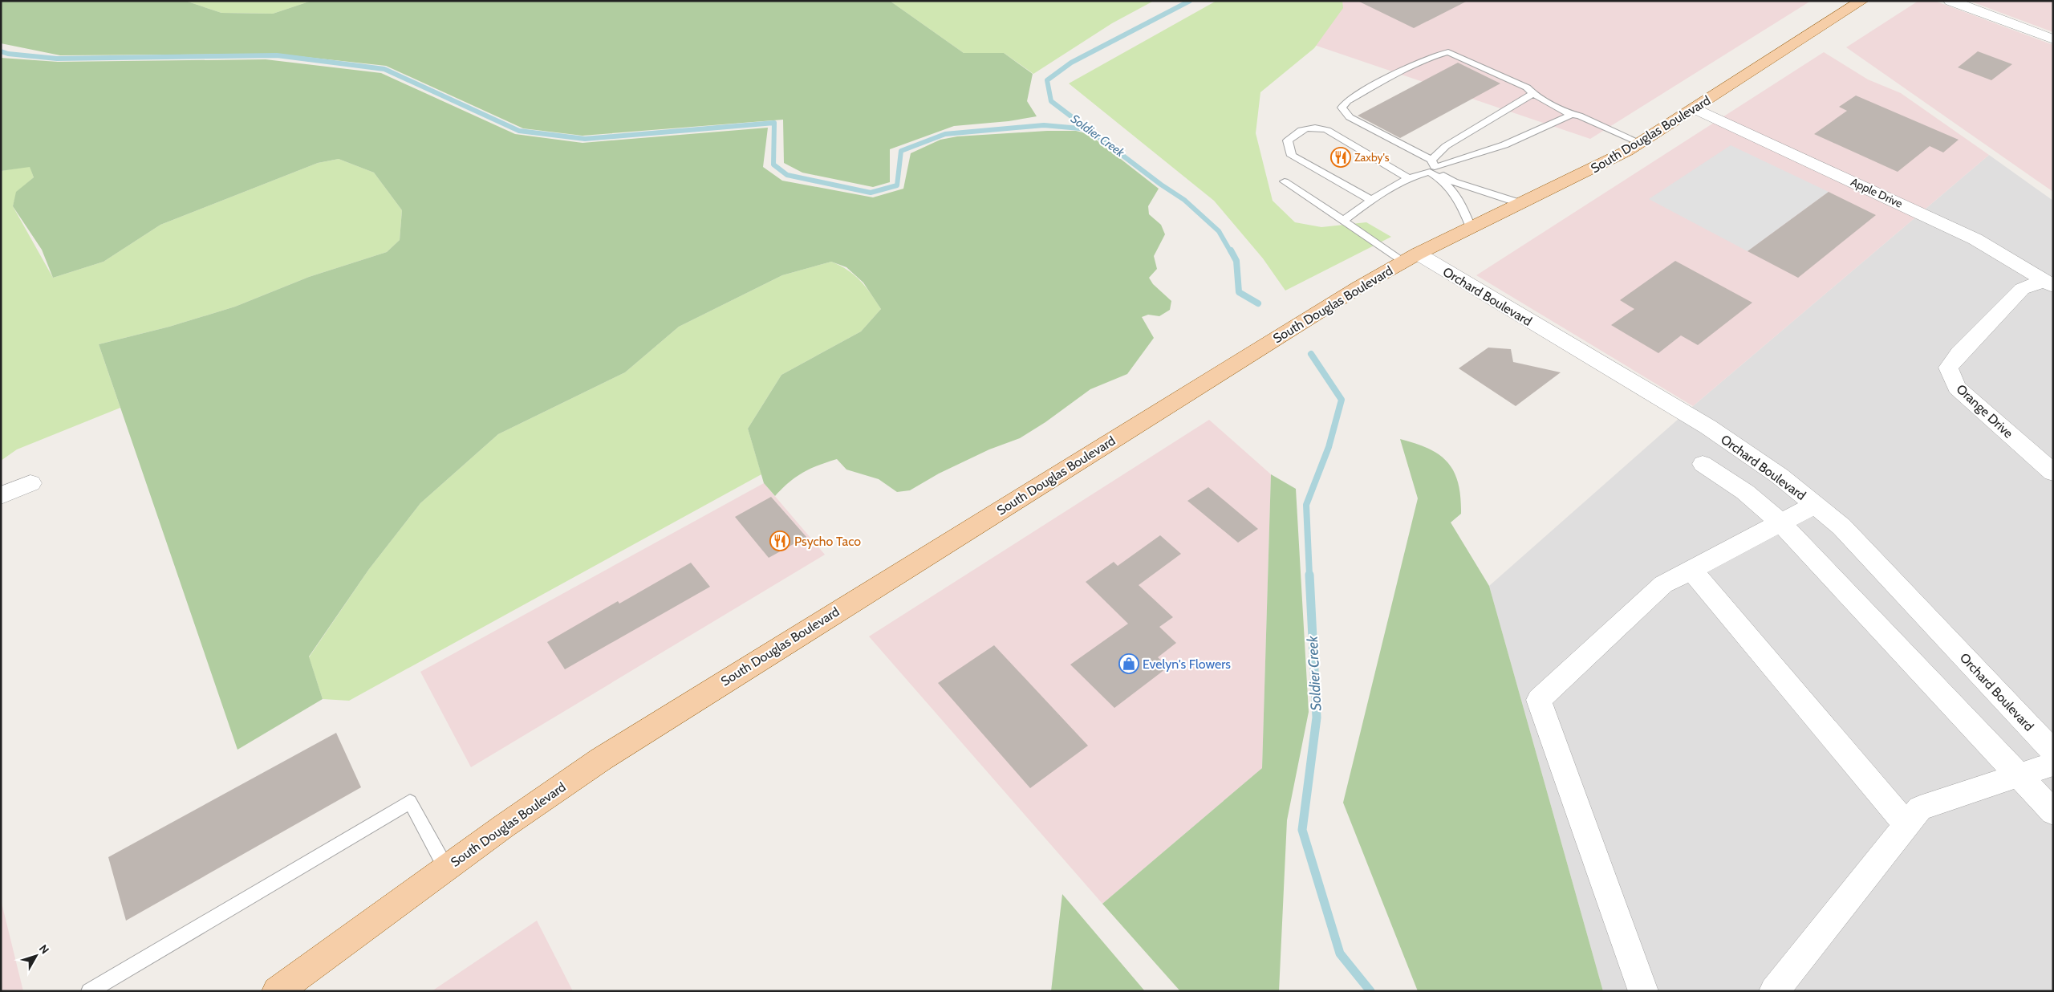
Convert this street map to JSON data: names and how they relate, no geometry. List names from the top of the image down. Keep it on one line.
{"streets":{"main road":["South Douglas Boulevard"],"street":["Apple Drive","Orchard Boulevard","Orange Drive"]},"crossings":[["South Douglas Boulevard","Apple Drive"],["South Douglas Boulevard","Orchard Boulevard"],["Apple Drive","Orange Drive"]],"water":["Soldier Creek"],"places":{"restaurant":["Zaxby's","Psycho Taco"],"shop":["Evelyn's Flowers"]},"north":"top right"}
